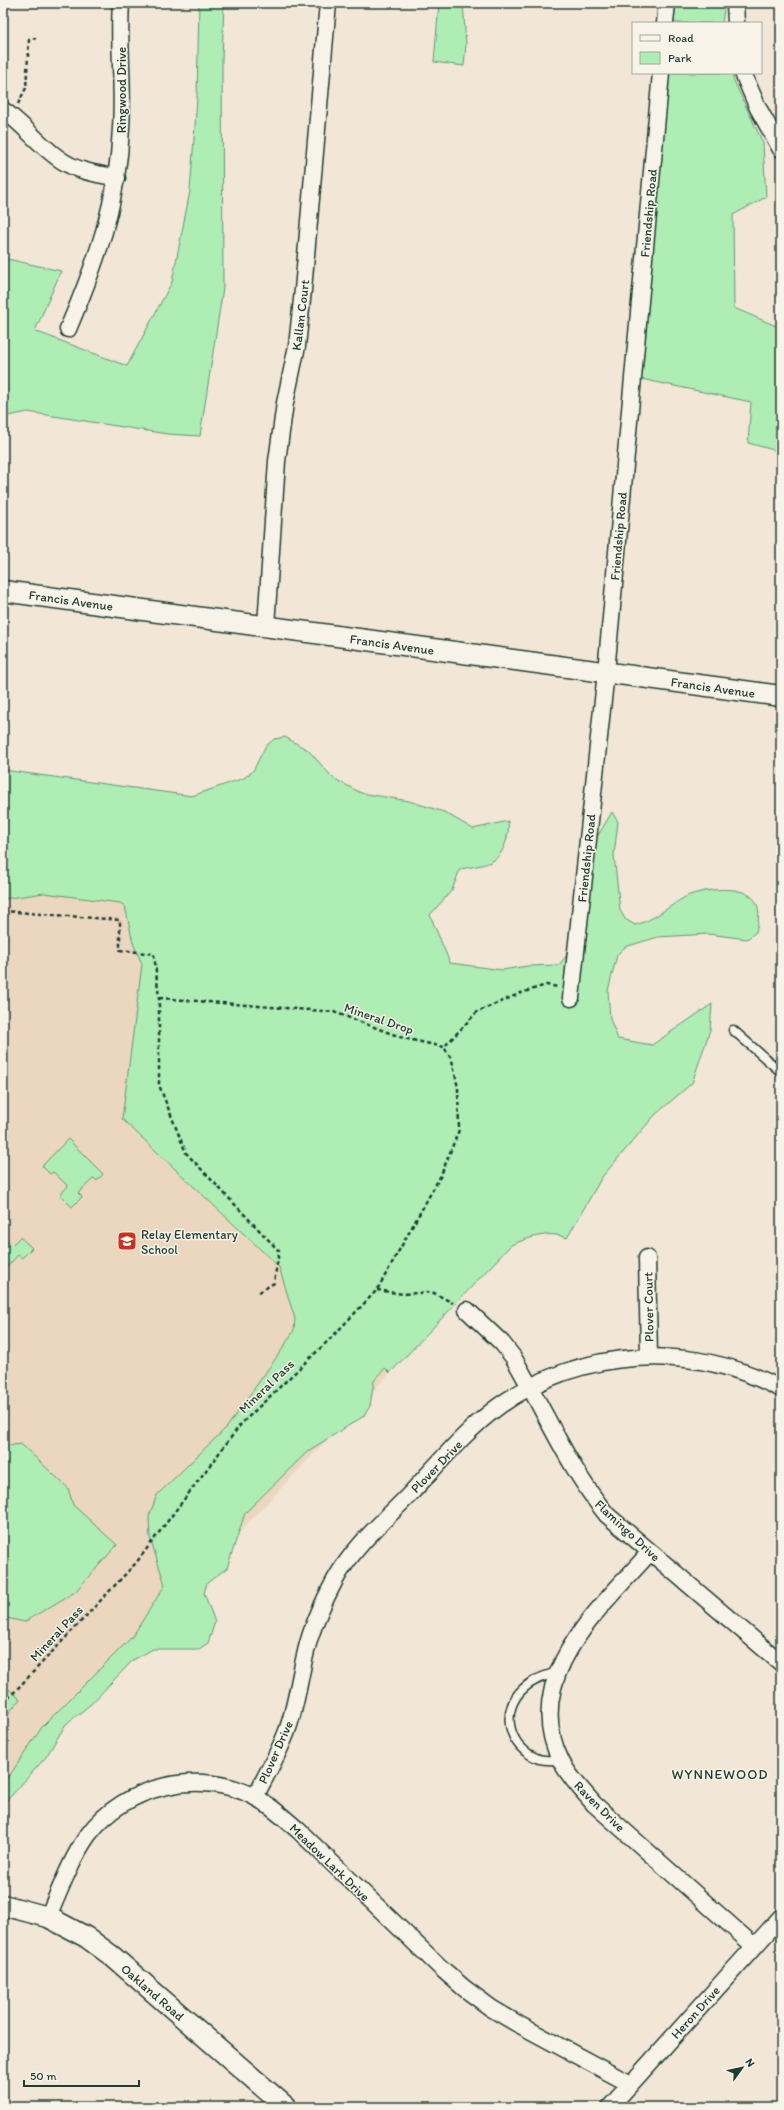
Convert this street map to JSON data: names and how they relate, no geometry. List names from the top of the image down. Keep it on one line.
{"streets":{"street":["Ringwood Drive","Friendship Road","Kallan Court","Francis Avenue","Plover Court","Plover Drive","Flamingo Drive","Raven Drive","Meadow Lark Drive","Oakland Road","Heron Drive"],"path":["Mineral Drop","Mineral Pass"]},"crossings":[["Friendship Road","Francis Avenue"],["Kallan Court","Francis Avenue"],["Mineral Drop","Mineral Pass"],["Plover Court","Plover Drive"],["Plover Drive","Flamingo Drive"],["Plover Drive","Meadow Lark Drive"],["Flamingo Drive","Raven Drive"],["Raven Drive","Heron Drive"],["Meadow Lark Drive","Oakland Road"],["Meadow Lark Drive","Heron Drive"]],"districts":["WYNNEWOOD"],"places":{"school or university":["Relay Elementary School"]},"legend":["Road","Park"],"scale_bar":"50 m","north":"top right"}
